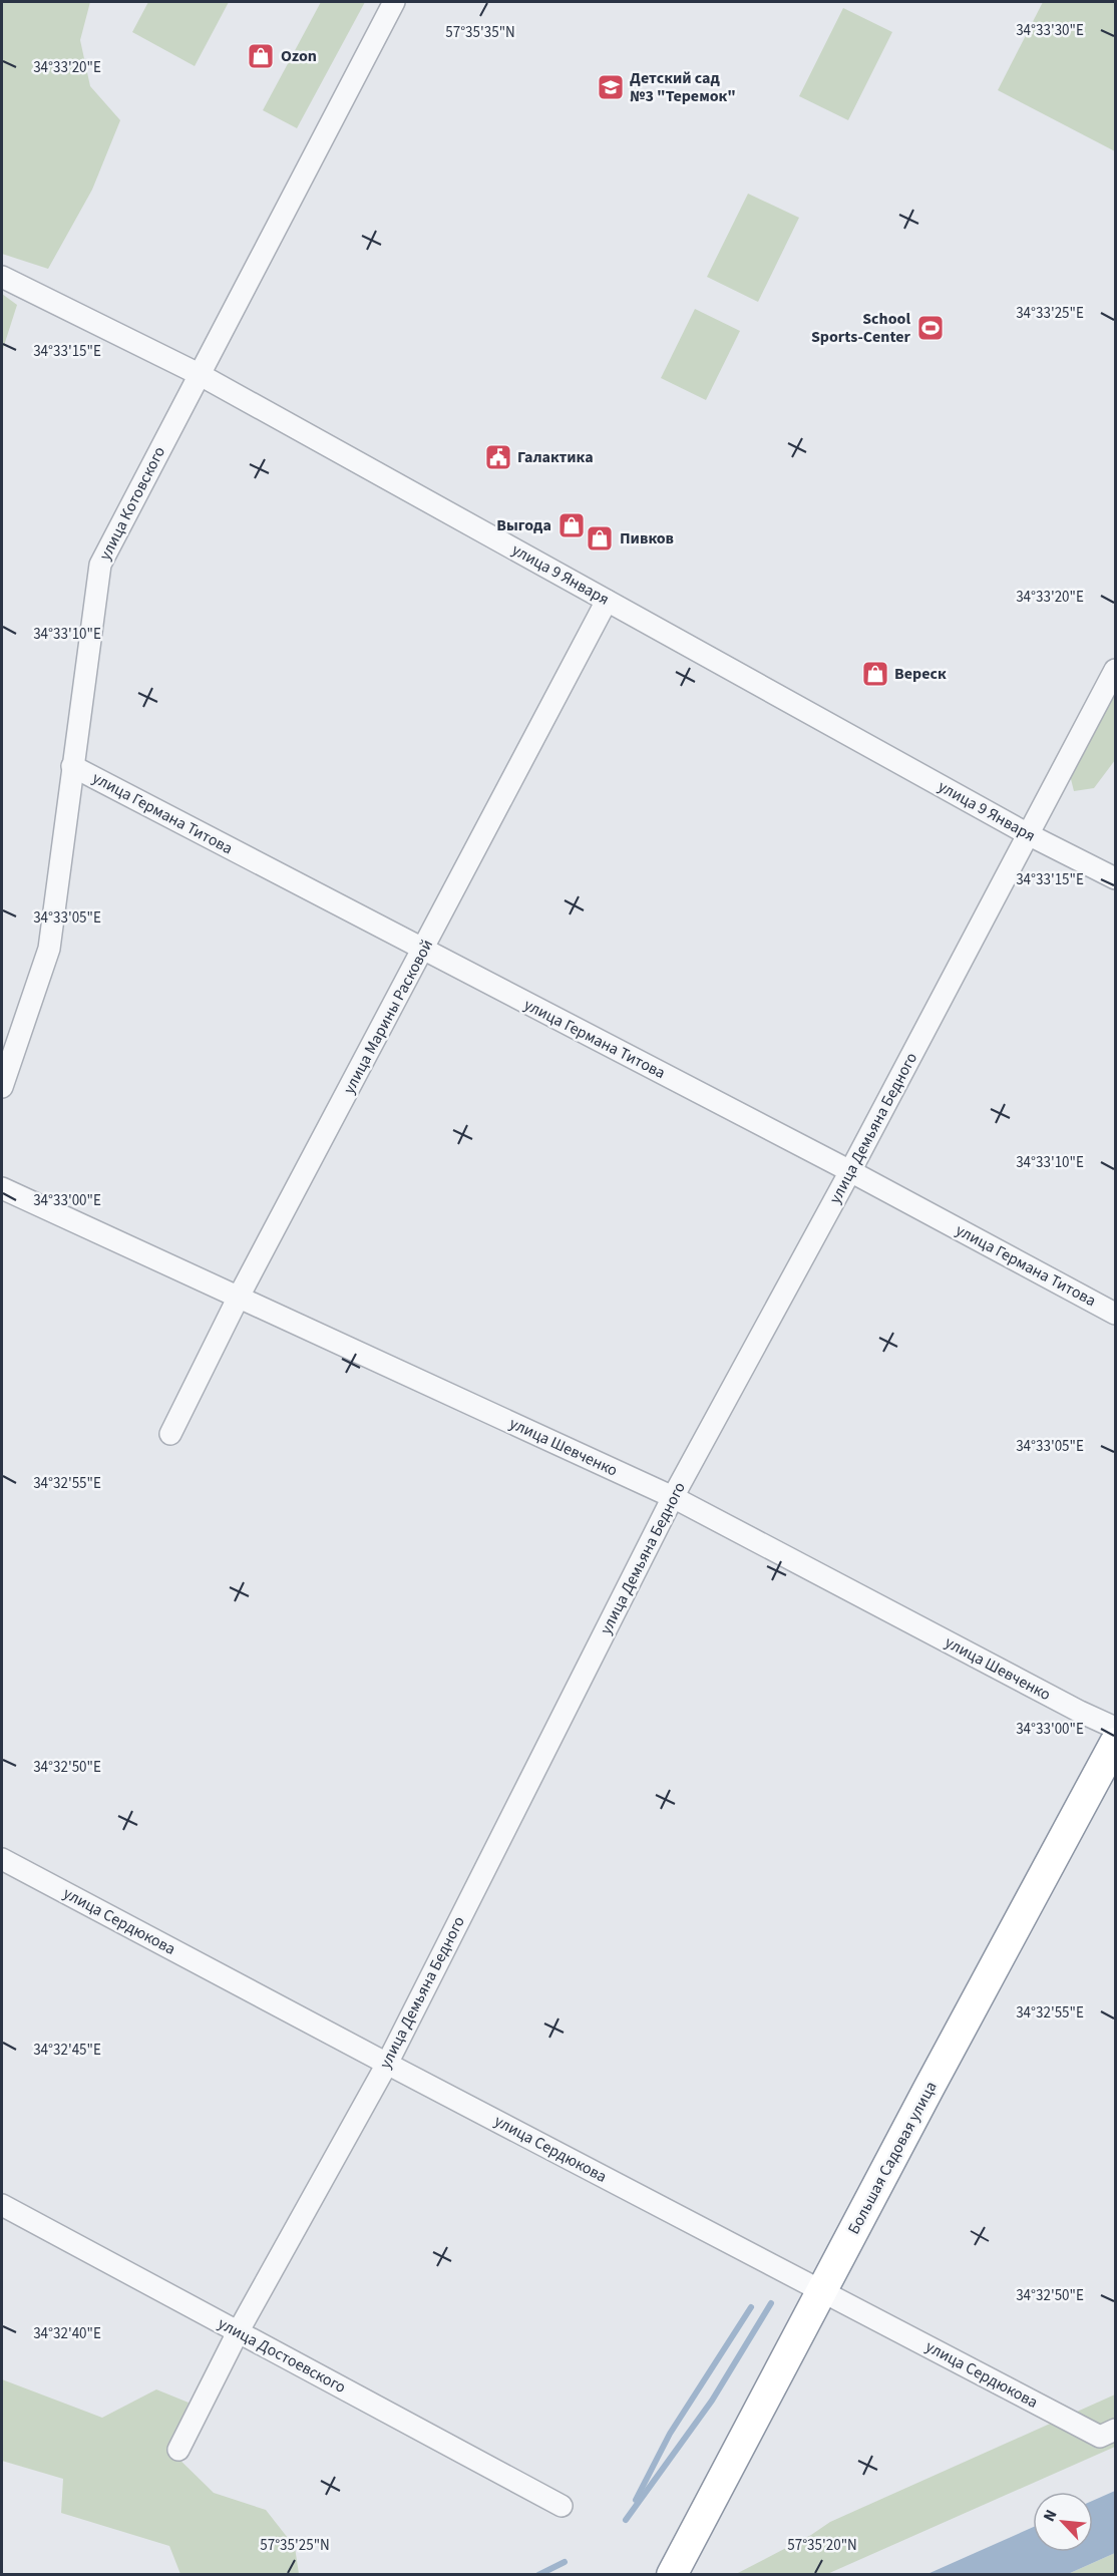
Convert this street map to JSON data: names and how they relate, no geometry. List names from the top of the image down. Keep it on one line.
{"streets":{"highway":["Большая Садовая улица"],"street":["улица Котовского","улица 9 Января","улица Германа Титова","улица Марины Расковой","улица Демьяна Бедного","улица Шевченко","улица Сердюкова","улица Достоевского"]},"crossings":[["улица Котовского","улица 9 Января"],["улица Котовского","улица Германа Титова"],["улица 9 Января","улица Марины Расковой"],["улица 9 Января","улица Демьяна Бедного"],["улица Германа Титова","улица Марины Расковой"],["улица Германа Титова","улица Демьяна Бедного"],["улица Марины Расковой","улица Шевченко"],["улица Демьяна Бедного","улица Шевченко"],["улица Демьяна Бедного","улица Сердюкова"],["улица Демьяна Бедного","улица Достоевского"],["улица Сердюкова","Большая Садовая улица"]],"places":{"shop":["Ozon","Выгода","Пивков","Вереск"],"school or university":["Детский сад №3 \"Теремок\""],"sports":["School Sports-Center"],"public building":["Галактика"]},"north":"top left","coordinates":["34°33'30\"E","57°35'35\"N","34°33'20\"E","34°33'25\"E","34°33'15\"E","34°33'10\"E","34°33'05\"E","34°33'00\"E","34°32'55\"E","34°32'50\"E","34°32'45\"E","34°32'40\"E","57°35'25\"N","57°35'20\"N"]}
